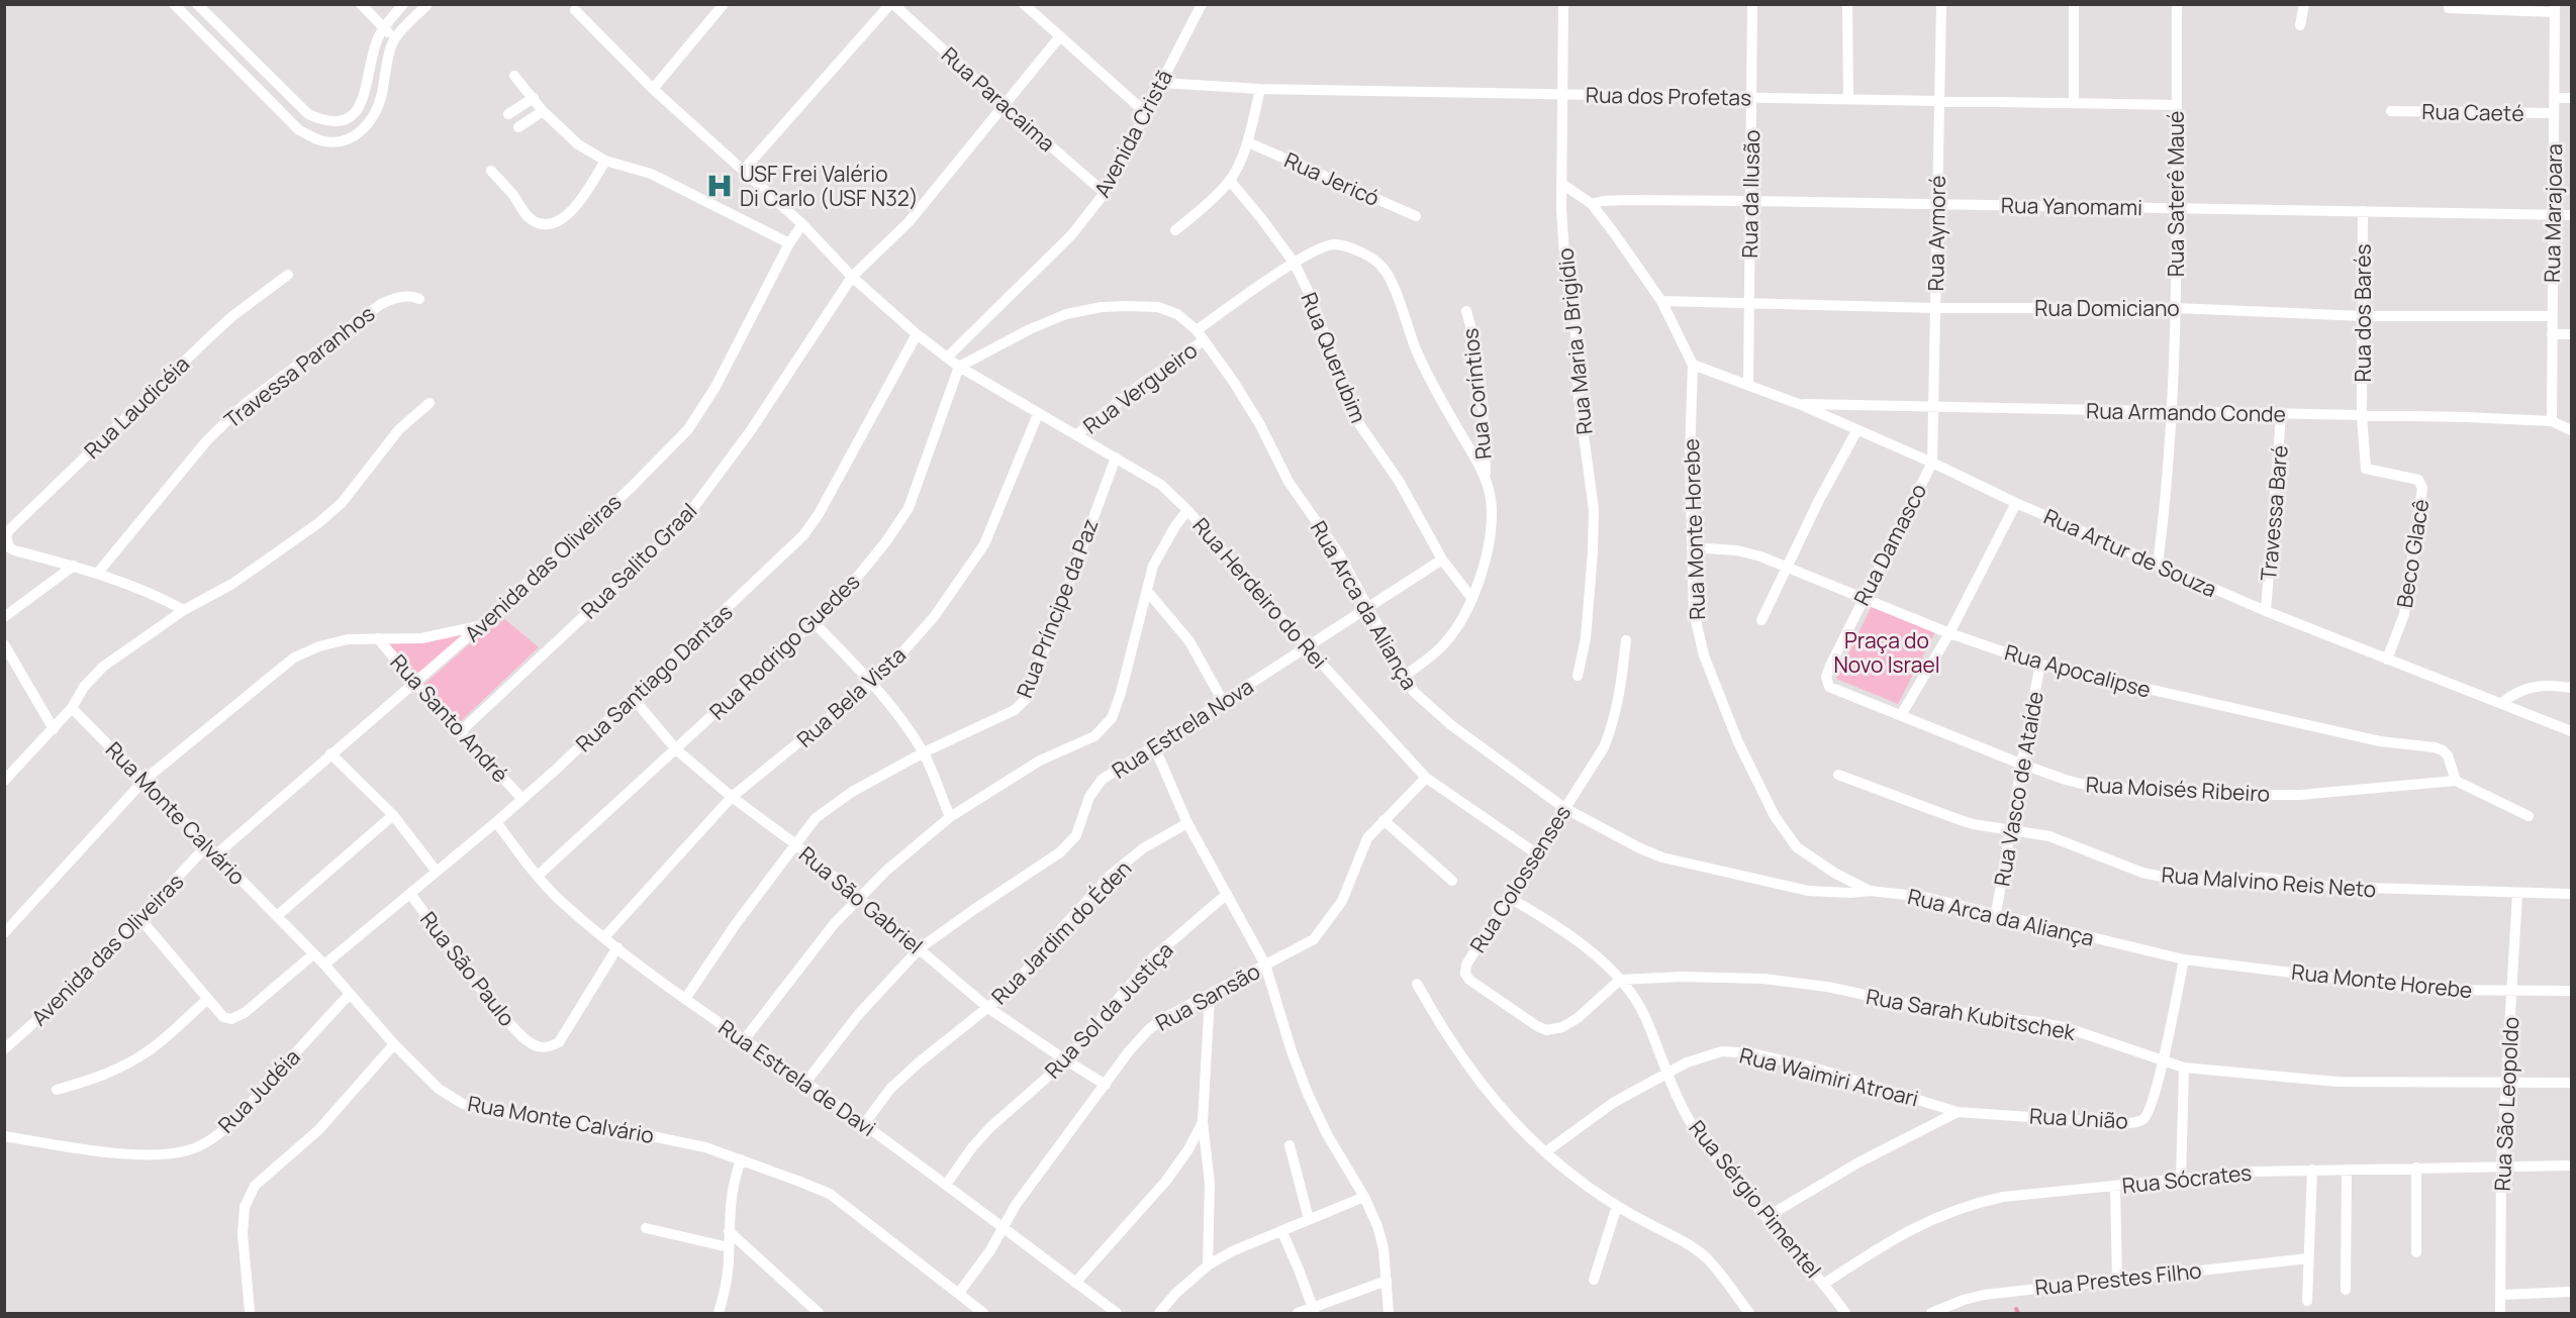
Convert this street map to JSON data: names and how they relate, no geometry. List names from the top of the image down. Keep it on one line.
{"streets":{"street":["Rua dos Profetas","Rua Paracaima","Rua Caeté","Avenida Cristã","Rua Jericó","Rua da Ilusão","Rua Saterê Maué","Rua Yanomami","Rua Marajoara","Rua Aymoré","Rua Domiciano","Rua dos Barés","Rua Maria J Brigídio","Rua Querubim","Travessa Paranhos","Rua Vergueiro","Rua Coríntios","Rua Laudicéia","Rua Armando Conde","Travessa Baré","Rua Monte Horebe","Rua Damasco","Rua Artur de Souza","Beco Glacê","Rua Salito Graal","Avenida das Oliveiras","Rua Herdeiro do Rei","Rua Arca da Aliança","Rua Príncipe da Paz","Rua Rodrigo Guedes","Rua Apocalipse","Rua Santiago Dantas","Rua Bela Vista","Rua Santo André","Rua Estrela Nova","Rua Vasco de Ataíde","Rua Moisés Ribeiro","Rua Monte Calvário","Rua Colossenses","Rua Malvino Reis Neto","Rua São Gabriel","Rua Jardim do Éden","Rua São Paulo","Rua Sansão","Rua Sol da Justiça","Rua Sarah Kubitschek","Rua Waimiri Atroari","Rua Estrela de Davi","Rua Judéia","Rua São Leopoldo","Rua União","Rua Sócrates","Rua Sérgio Pimentel","Rua Prestes Filho"]},"crossings":[["Rua dos Profetas","Avenida Cristã"],["Rua dos Profetas","Rua da Ilusão"],["Rua dos Profetas","Rua Saterê Maué"],["Rua dos Profetas","Rua Aymoré"],["Rua dos Profetas","Rua Maria J Brigídio"],["Rua Paracaima","Avenida Cristã"],["Rua Paracaima","Rua Salito Graal"],["Rua Caeté","Rua Marajoara"],["Avenida Cristã","Rua Herdeiro do Rei"],["Rua da Ilusão","Rua Yanomami"],["Rua da Ilusão","Rua Domiciano"],["Rua da Ilusão","Rua Artur de Souza"],["Rua Saterê Maué","Rua Yanomami"],["Rua Saterê Maué","Rua Domiciano"],["Rua Saterê Maué","Rua Armando Conde"],["Rua Saterê Maué","Rua Artur de Souza"],["Rua Yanomami","Rua Marajoara"],["Rua Yanomami","Rua Aymoré"],["Rua Yanomami","Rua dos Barés"],["Rua Yanomami","Rua Monte Horebe"],["Rua Marajoara","Rua Domiciano"],["Rua Marajoara","Rua Armando Conde"],["Rua Aymoré","Rua Domiciano"],["Rua Aymoré","Rua Armando Conde"],["Rua Aymoré","Rua Damasco"],["Rua Aymoré","Rua Artur de Souza"],["Rua Domiciano","Rua dos Barés"],["Rua Domiciano","Rua Monte Horebe"],["Rua dos Barés","Rua Armando Conde"],["Rua dos Barés","Beco Glacê"],["Rua Maria J Brigídio","Rua Monte Horebe"],["Rua Querubim","Rua Vergueiro"],["Rua Querubim","Rua Estrela Nova"],["Rua Vergueiro","Rua Coríntios"],["Rua Vergueiro","Rua Herdeiro do Rei"],["Rua Vergueiro","Rua Arca da Aliança"],["Rua Armando Conde","Travessa Baré"],["Rua Armando Conde","Rua Artur de Souza"],["Rua Armando Conde","Beco Glacê"],["Travessa Baré","Rua Artur de Souza"],["Rua Monte Horebe","Rua Artur de Souza"],["Rua Monte Horebe","Rua Arca da Aliança"],["Rua Monte Horebe","Rua Apocalipse"],["Rua Monte Horebe","Rua São Leopoldo"],["Rua Damasco","Rua Artur de Souza"],["Rua Damasco","Rua Apocalipse"],["Rua Damasco","Rua Moisés Ribeiro"],["Rua Artur de Souza","Beco Glacê"],["Rua Salito Graal","Rua Herdeiro do Rei"],["Rua Salito Graal","Rua Santo André"],["Avenida das Oliveiras","Rua Herdeiro do Rei"],["Avenida das Oliveiras","Rua Santo André"],["Avenida das Oliveiras","Rua Monte Calvário"],["Rua Herdeiro do Rei","Rua Arca da Aliança"],["Rua Herdeiro do Rei","Rua Príncipe da Paz"],["Rua Herdeiro do Rei","Rua Rodrigo Guedes"],["Rua Herdeiro do Rei","Rua Santiago Dantas"],["Rua Herdeiro do Rei","Rua Bela Vista"],["Rua Herdeiro do Rei","Rua Estrela Nova"],["Rua Herdeiro do Rei","Rua Colossenses"],["Rua Herdeiro do Rei","Rua Sansão"],["Rua Arca da Aliança","Rua Rodrigo Guedes"],["Rua Arca da Aliança","Rua Estrela Nova"],["Rua Arca da Aliança","Rua Vasco de Ataíde"],["Rua Arca da Aliança","Rua Colossenses"],["Rua Arca da Aliança","Rua União"],["Rua Príncipe da Paz","Rua São Gabriel"],["Rua Príncipe da Paz","Rua Estrela de Davi"],["Rua Rodrigo Guedes","Rua São Gabriel"],["Rua Rodrigo Guedes","Rua Estrela de Davi"],["Rua Apocalipse","Rua Vasco de Ataíde"],["Rua Apocalipse","Rua Moisés Ribeiro"],["Rua Santiago Dantas","Rua Santo André"],["Rua Santiago Dantas","Rua Monte Calvário"],["Rua Santiago Dantas","Rua São Gabriel"],["Rua Santiago Dantas","Rua São Paulo"],["Rua Santiago Dantas","Rua Estrela de Davi"],["Rua Bela Vista","Rua São Gabriel"],["Rua Bela Vista","Rua Estrela de Davi"],["Rua Estrela Nova","Rua São Gabriel"],["Rua Estrela Nova","Rua Estrela de Davi"],["Rua Vasco de Ataíde","Rua Moisés Ribeiro"],["Rua Vasco de Ataíde","Rua Malvino Reis Neto"],["Rua Monte Calvário","Rua Sansão"],["Rua Monte Calvário","Rua Judéia"],["Rua Colossenses","Rua Sarah Kubitschek"],["Rua Colossenses","Rua Sérgio Pimentel"],["Rua Malvino Reis Neto","Rua São Leopoldo"],["Rua São Gabriel","Rua Jardim do Éden"],["Rua São Gabriel","Rua Sansão"],["Rua São Gabriel","Rua Sol da Justiça"],["Rua Jardim do Éden","Rua Estrela de Davi"],["Rua São Paulo","Rua Estrela de Davi"],["Rua Sansão","Rua Estrela de Davi"],["Rua Sol da Justiça","Rua Estrela de Davi"],["Rua Sarah Kubitschek","Rua São Leopoldo"],["Rua Sarah Kubitschek","Rua União"],["Rua Sarah Kubitschek","Rua Sérgio Pimentel"],["Rua Waimiri Atroari","Rua União"],["Rua Waimiri Atroari","Rua Sérgio Pimentel"],["Rua São Leopoldo","Rua Sócrates"],["Rua Sócrates","Rua Sérgio Pimentel"]],"parks":["Praça do Novo Israel"],"places":{"hospital":["USF Frei Valério Di Carlo (USF N32)"]}}
